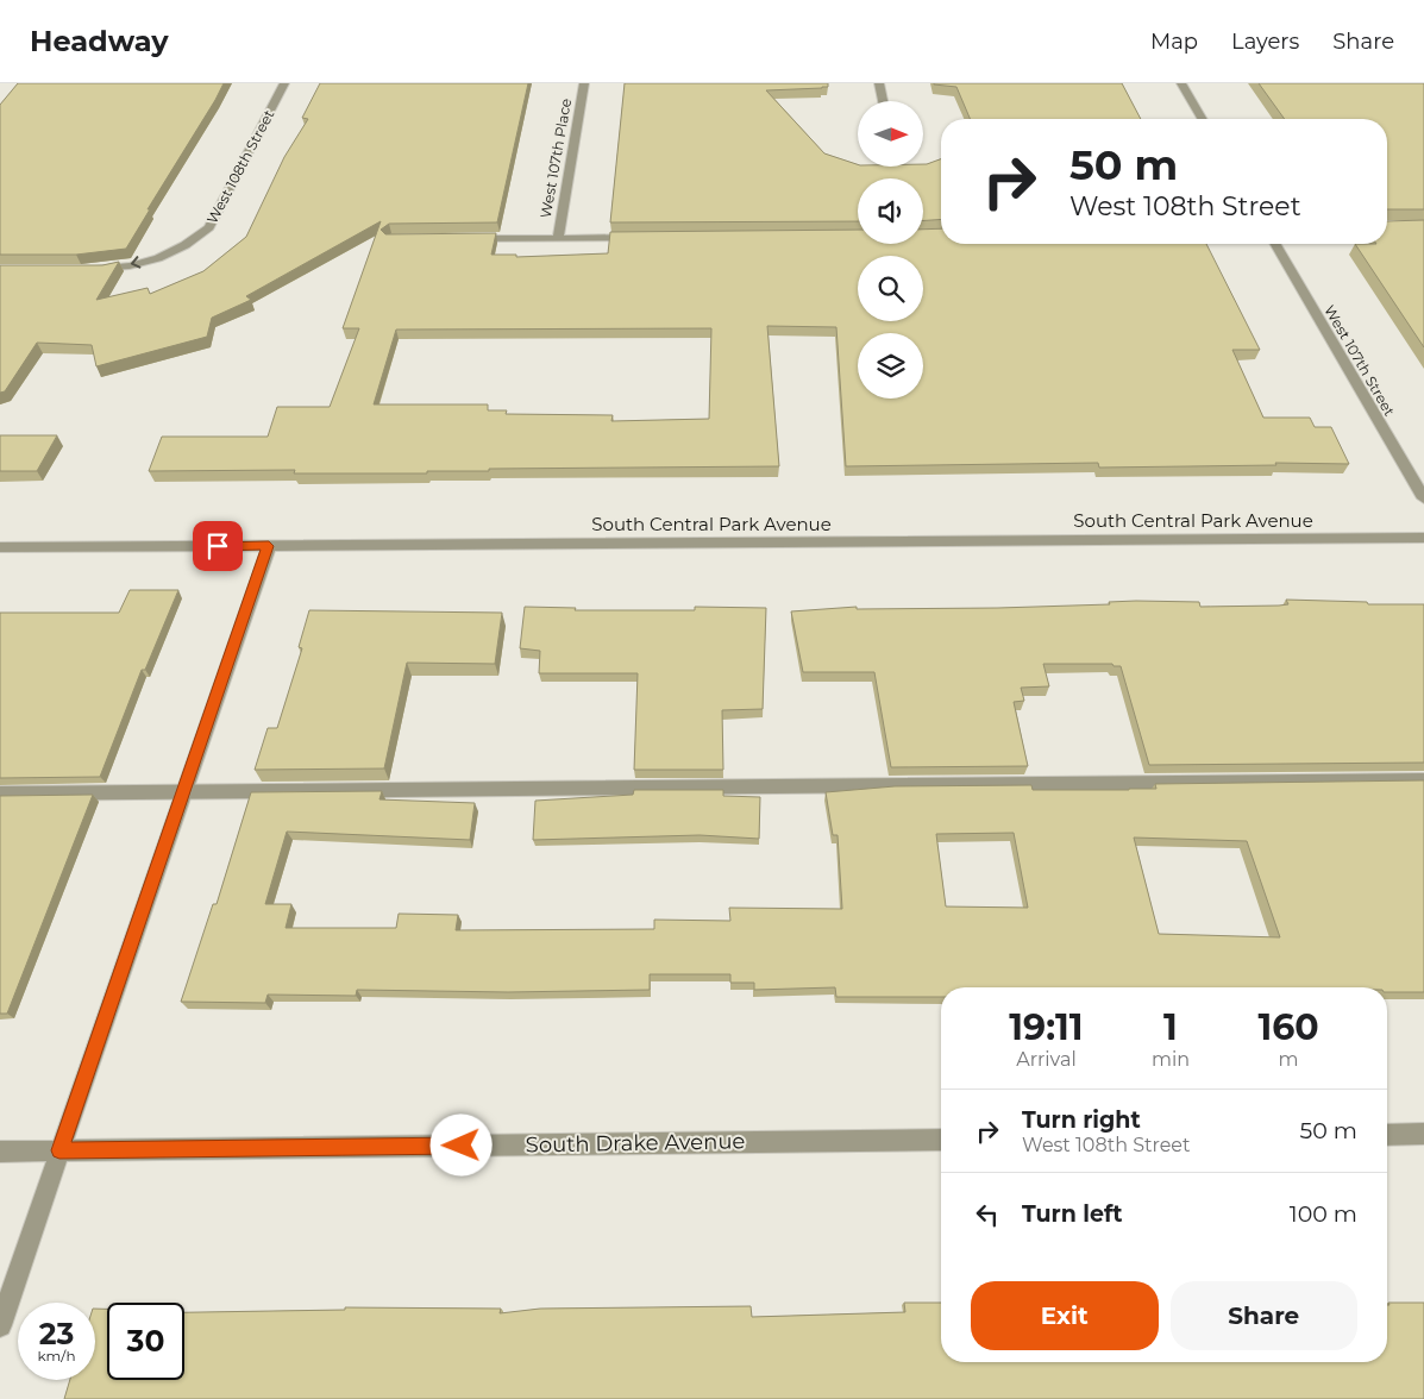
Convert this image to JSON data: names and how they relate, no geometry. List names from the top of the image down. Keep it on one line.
{"streets":{"street":["West 107th Place","West 108th Street","West 107th Street","South Central Park Avenue","South Drake Avenue"]},"one_way":["West 108th Street"],"north":"right","page":{"header":"Headway","nav":["Map","Layers","Share"],"turn":["50 m","West 108th Street"],"eta":["19:11","Arrival","1","min","160","m"],"list":[{"name":"Turn right","note":"West 108th Street","value":"50 m"},{"name":"Turn left","value":"100 m"}],"buttons":["Exit","Share"],"speed":"23 km/h","limit":"30"}}
